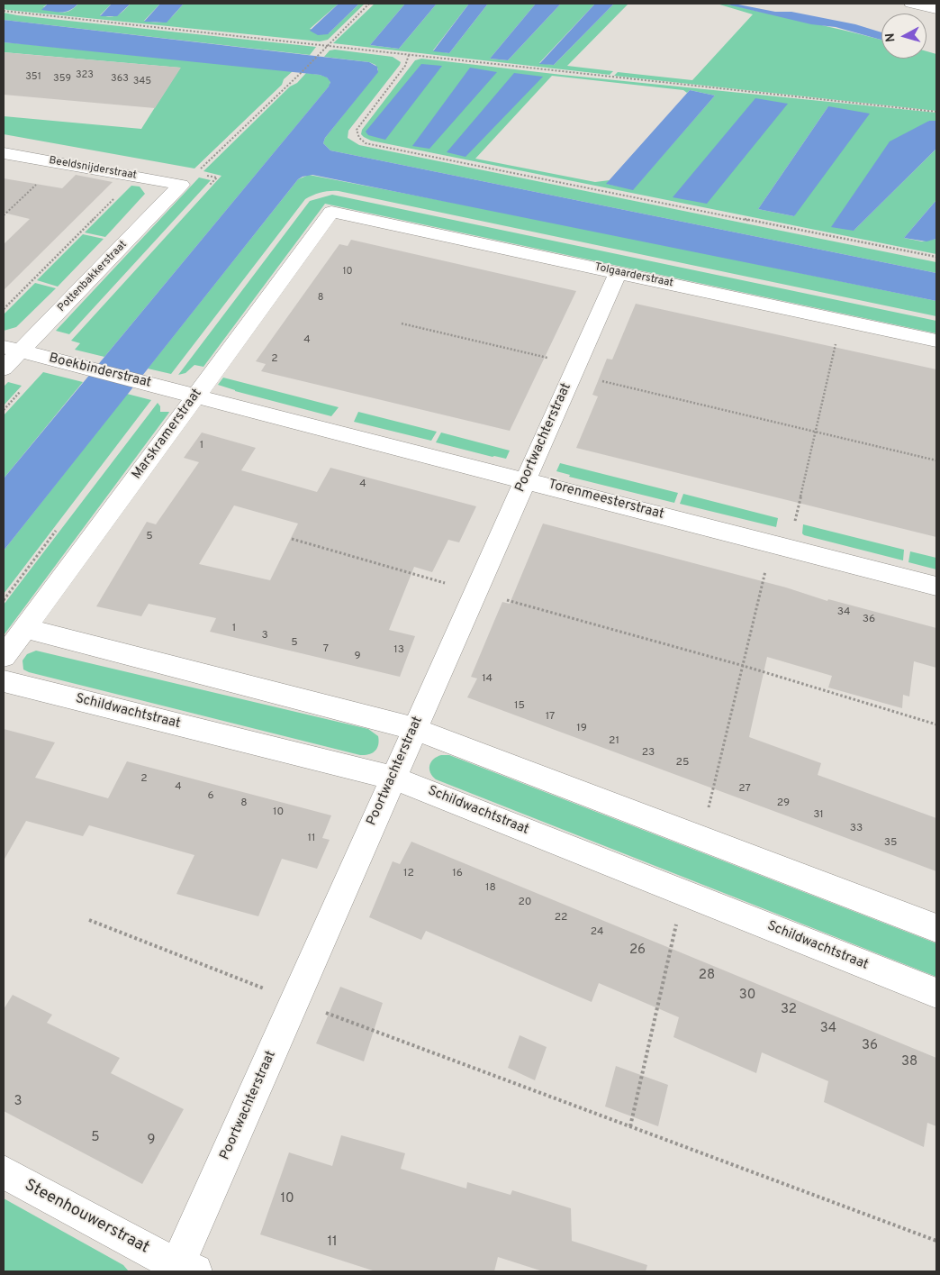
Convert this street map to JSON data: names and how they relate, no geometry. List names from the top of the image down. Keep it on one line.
{"streets":{"street":["Beeldsnijderstraat","Tolgaarderstraat","Pottenbakkerstraat","Boekbinderstraat","Marskramerstraat","Poortwachterstraat","Torenmeesterstraat","Schildwachtstraat","Steenhouwerstraat"]},"crossings":[["Beeldsnijderstraat","Pottenbakkerstraat"],["Tolgaarderstraat","Marskramerstraat"],["Tolgaarderstraat","Poortwachterstraat"],["Pottenbakkerstraat","Boekbinderstraat"],["Boekbinderstraat","Marskramerstraat"],["Boekbinderstraat","Torenmeesterstraat"],["Marskramerstraat","Torenmeesterstraat"],["Poortwachterstraat","Torenmeesterstraat"],["Poortwachterstraat","Schildwachtstraat"],["Poortwachterstraat","Steenhouwerstraat"]],"house_numbers":["323","351","359","363","345","10","8","4","2","1","4","5","34","36","1","3","5","7","13","9","14","15","17","19","21","23","25","2","4","27","6","8","29","10","31","33","11","35","12","16","18","20","22","24","26","28","30","32","34","36","38","3","5","9","10","11"],"north":"left"}
